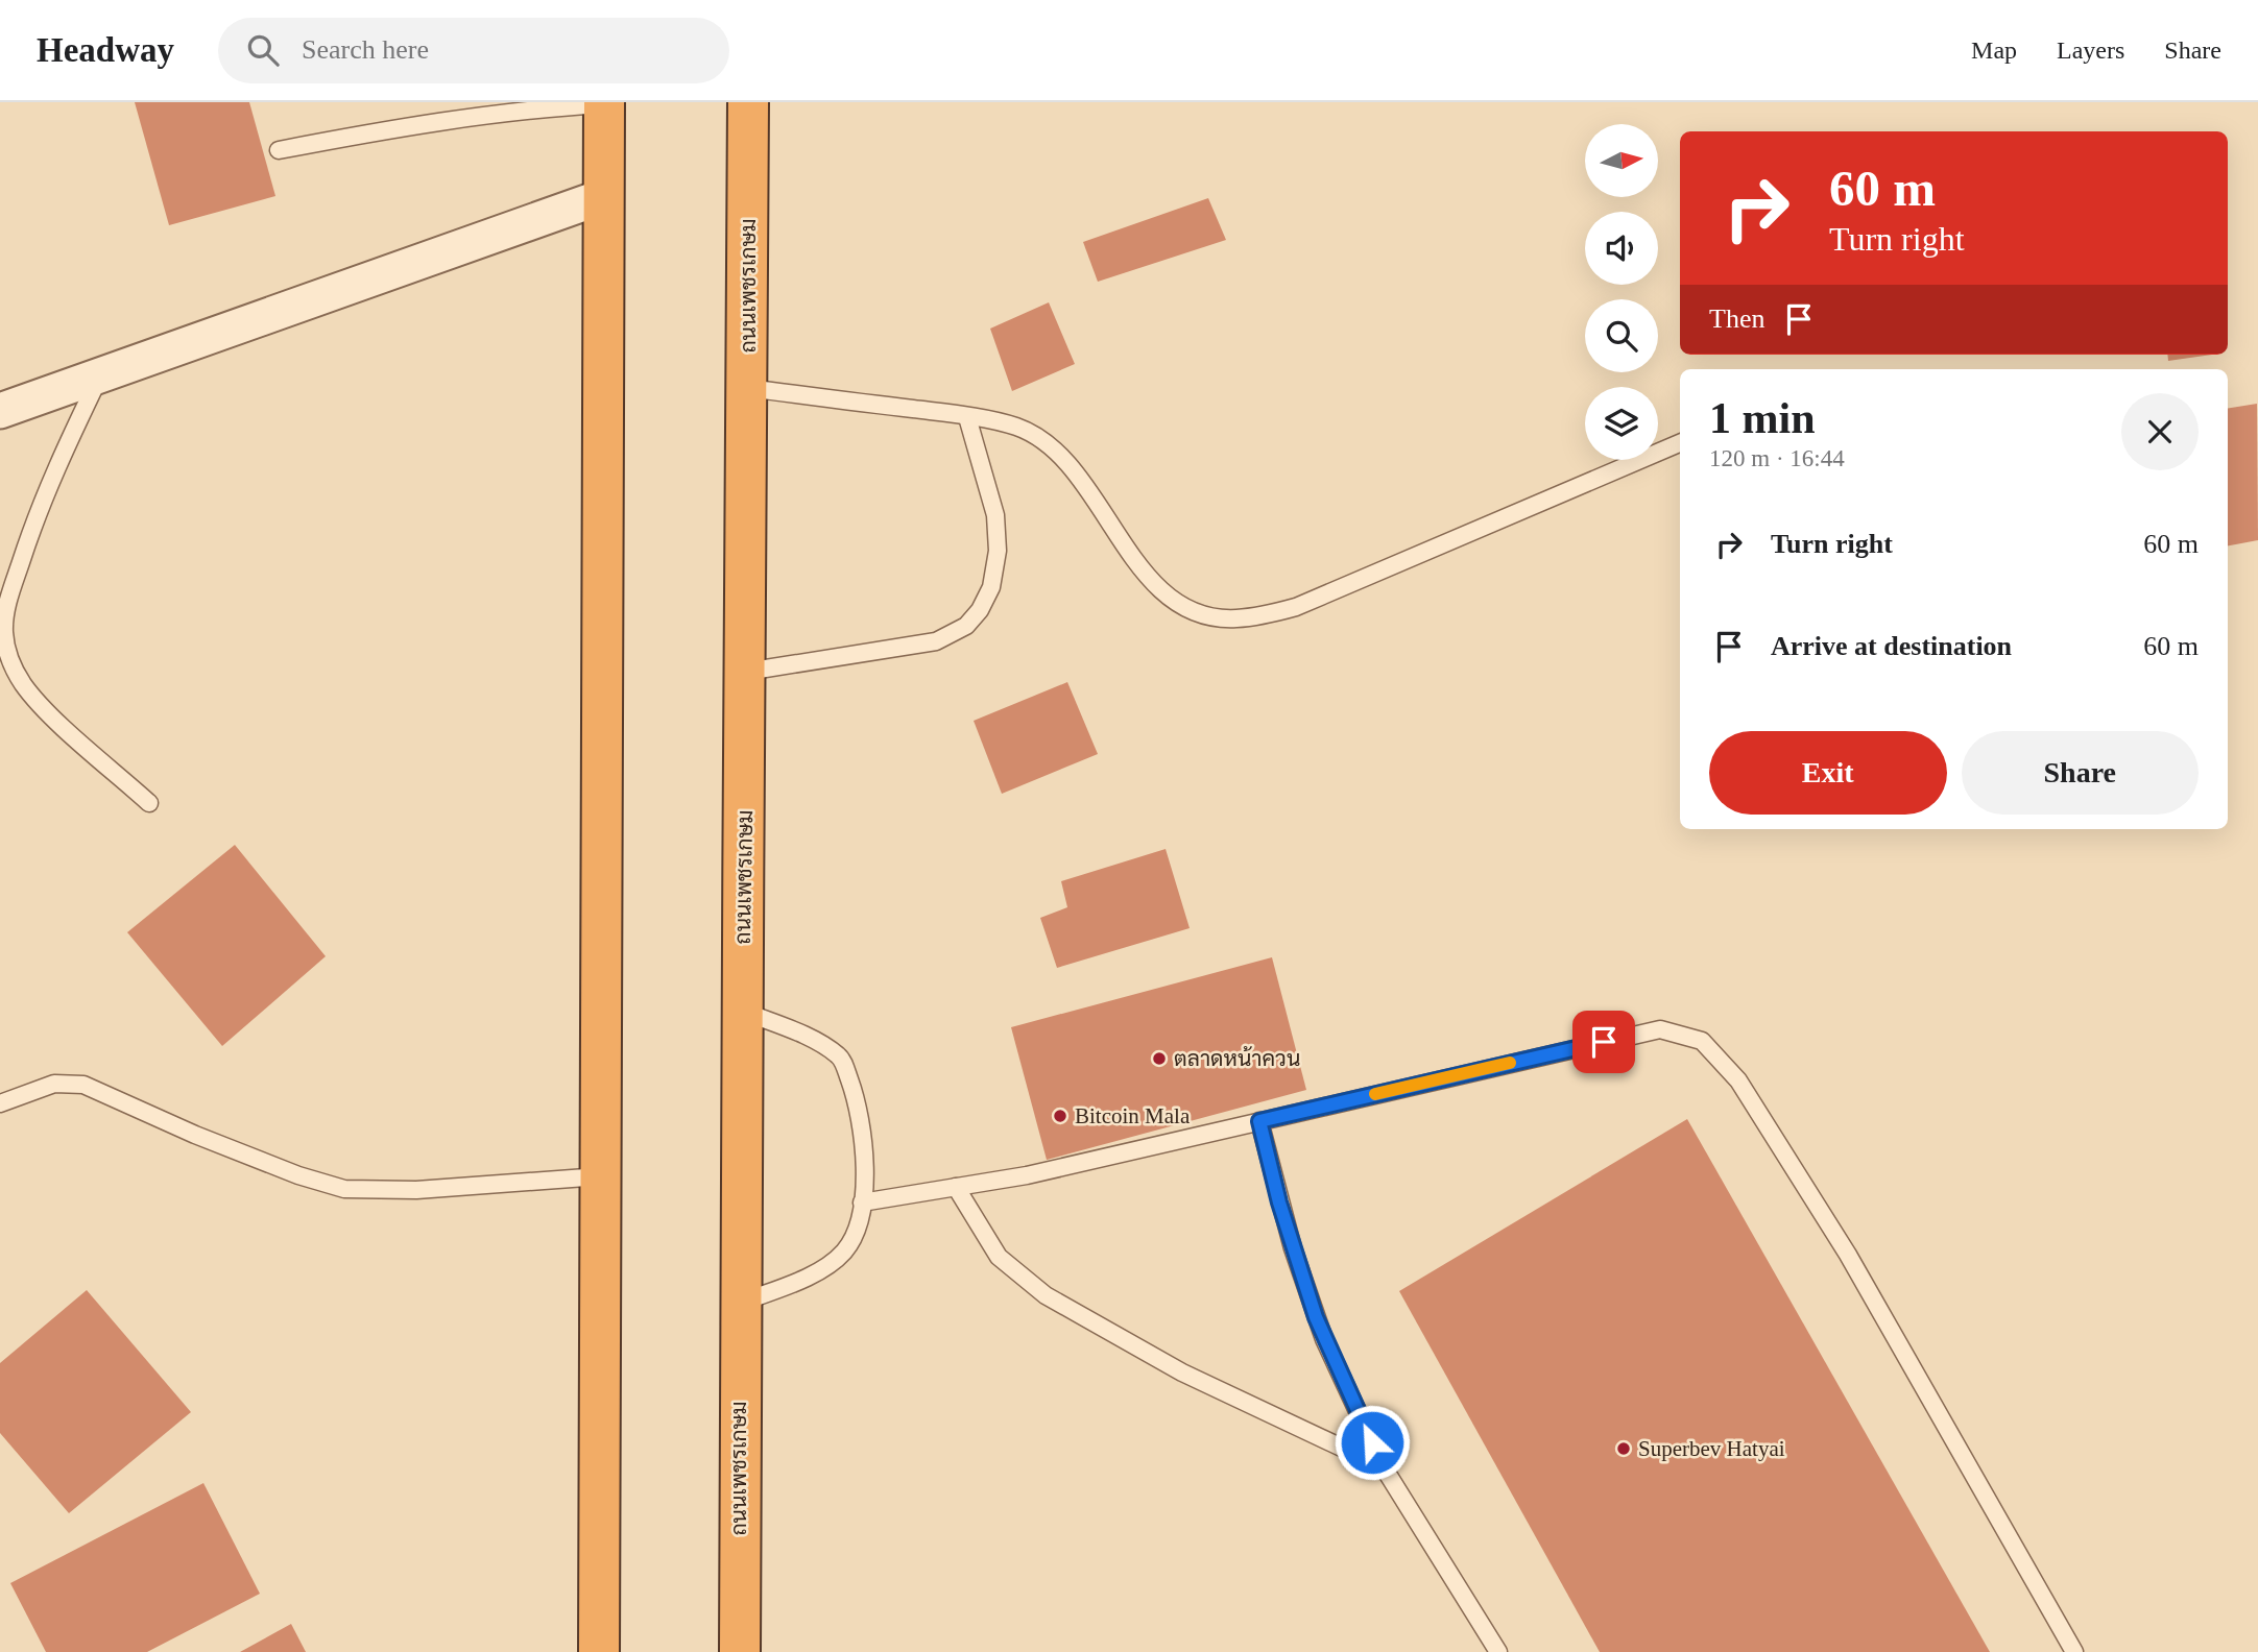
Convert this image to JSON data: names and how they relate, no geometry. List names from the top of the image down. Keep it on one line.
{"streets":{"highway":["ถนนเพชรเกษม"]},"places":["ตลาดหน้าควน","Bitcoin Mala","Superbev Hatyai"],"north":"right","page":{"header":"Headway","search":"Search here","nav":["Map","Layers","Share"],"turn":["60 m","Turn right"],"then":"Then","heading":["1 min","120 m · 16:44"],"list":[{"name":"Turn right","value":"60 m"},{"name":"Arrive at destination","value":"60 m"}],"buttons":["Exit","Share"]}}
